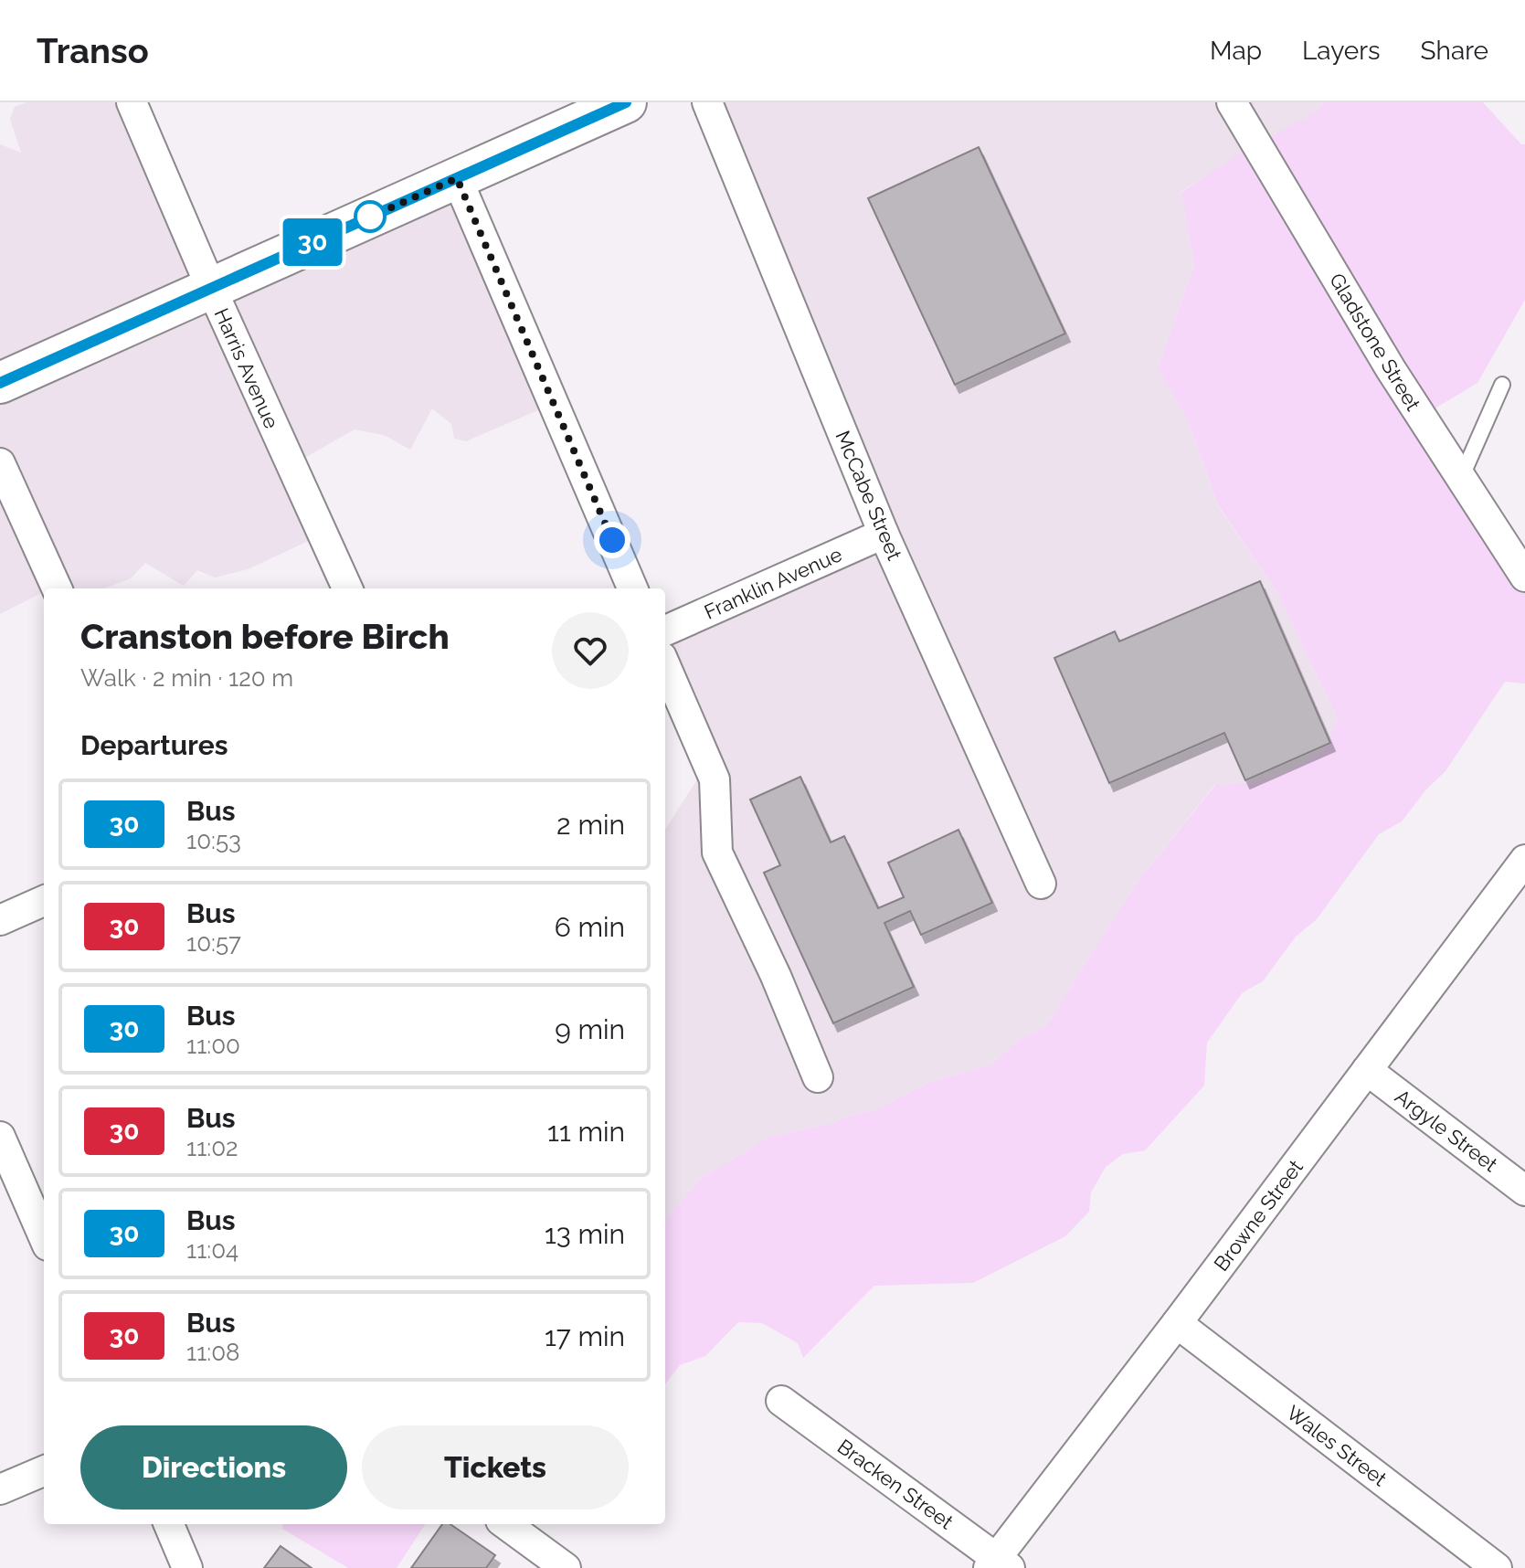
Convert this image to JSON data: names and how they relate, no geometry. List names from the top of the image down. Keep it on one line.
{"streets":{"street":["Gladstone Street","Harris Avenue","McCabe Street","Franklin Avenue","Argyle Street","Browne Street","Wales Street","Bracken Street"]},"crossings":[["McCabe Street","Franklin Avenue"],["Argyle Street","Browne Street"],["Browne Street","Wales Street"],["Browne Street","Bracken Street"]],"lines":["bus line 30"],"page":{"header":"Transo","nav":["Map","Layers","Share"],"on_map":"30","heading":[["Cranston before Birch","Walk · 2 min · 120 m"],"Departures"],"list":[{"mark":"30","name":"Bus","note":"10:53","value":"2 min"},{"mark":"30","name":"Bus","note":"10:57","value":"6 min"},{"mark":"30","name":"Bus","note":"11:00","value":"9 min"},{"mark":"30","name":"Bus","note":"11:02","value":"11 min"},{"mark":"30","name":"Bus","note":"11:04","value":"13 min"},{"mark":"30","name":"Bus","note":"11:08","value":"17 min"}],"buttons":["Directions","Tickets"]}}
